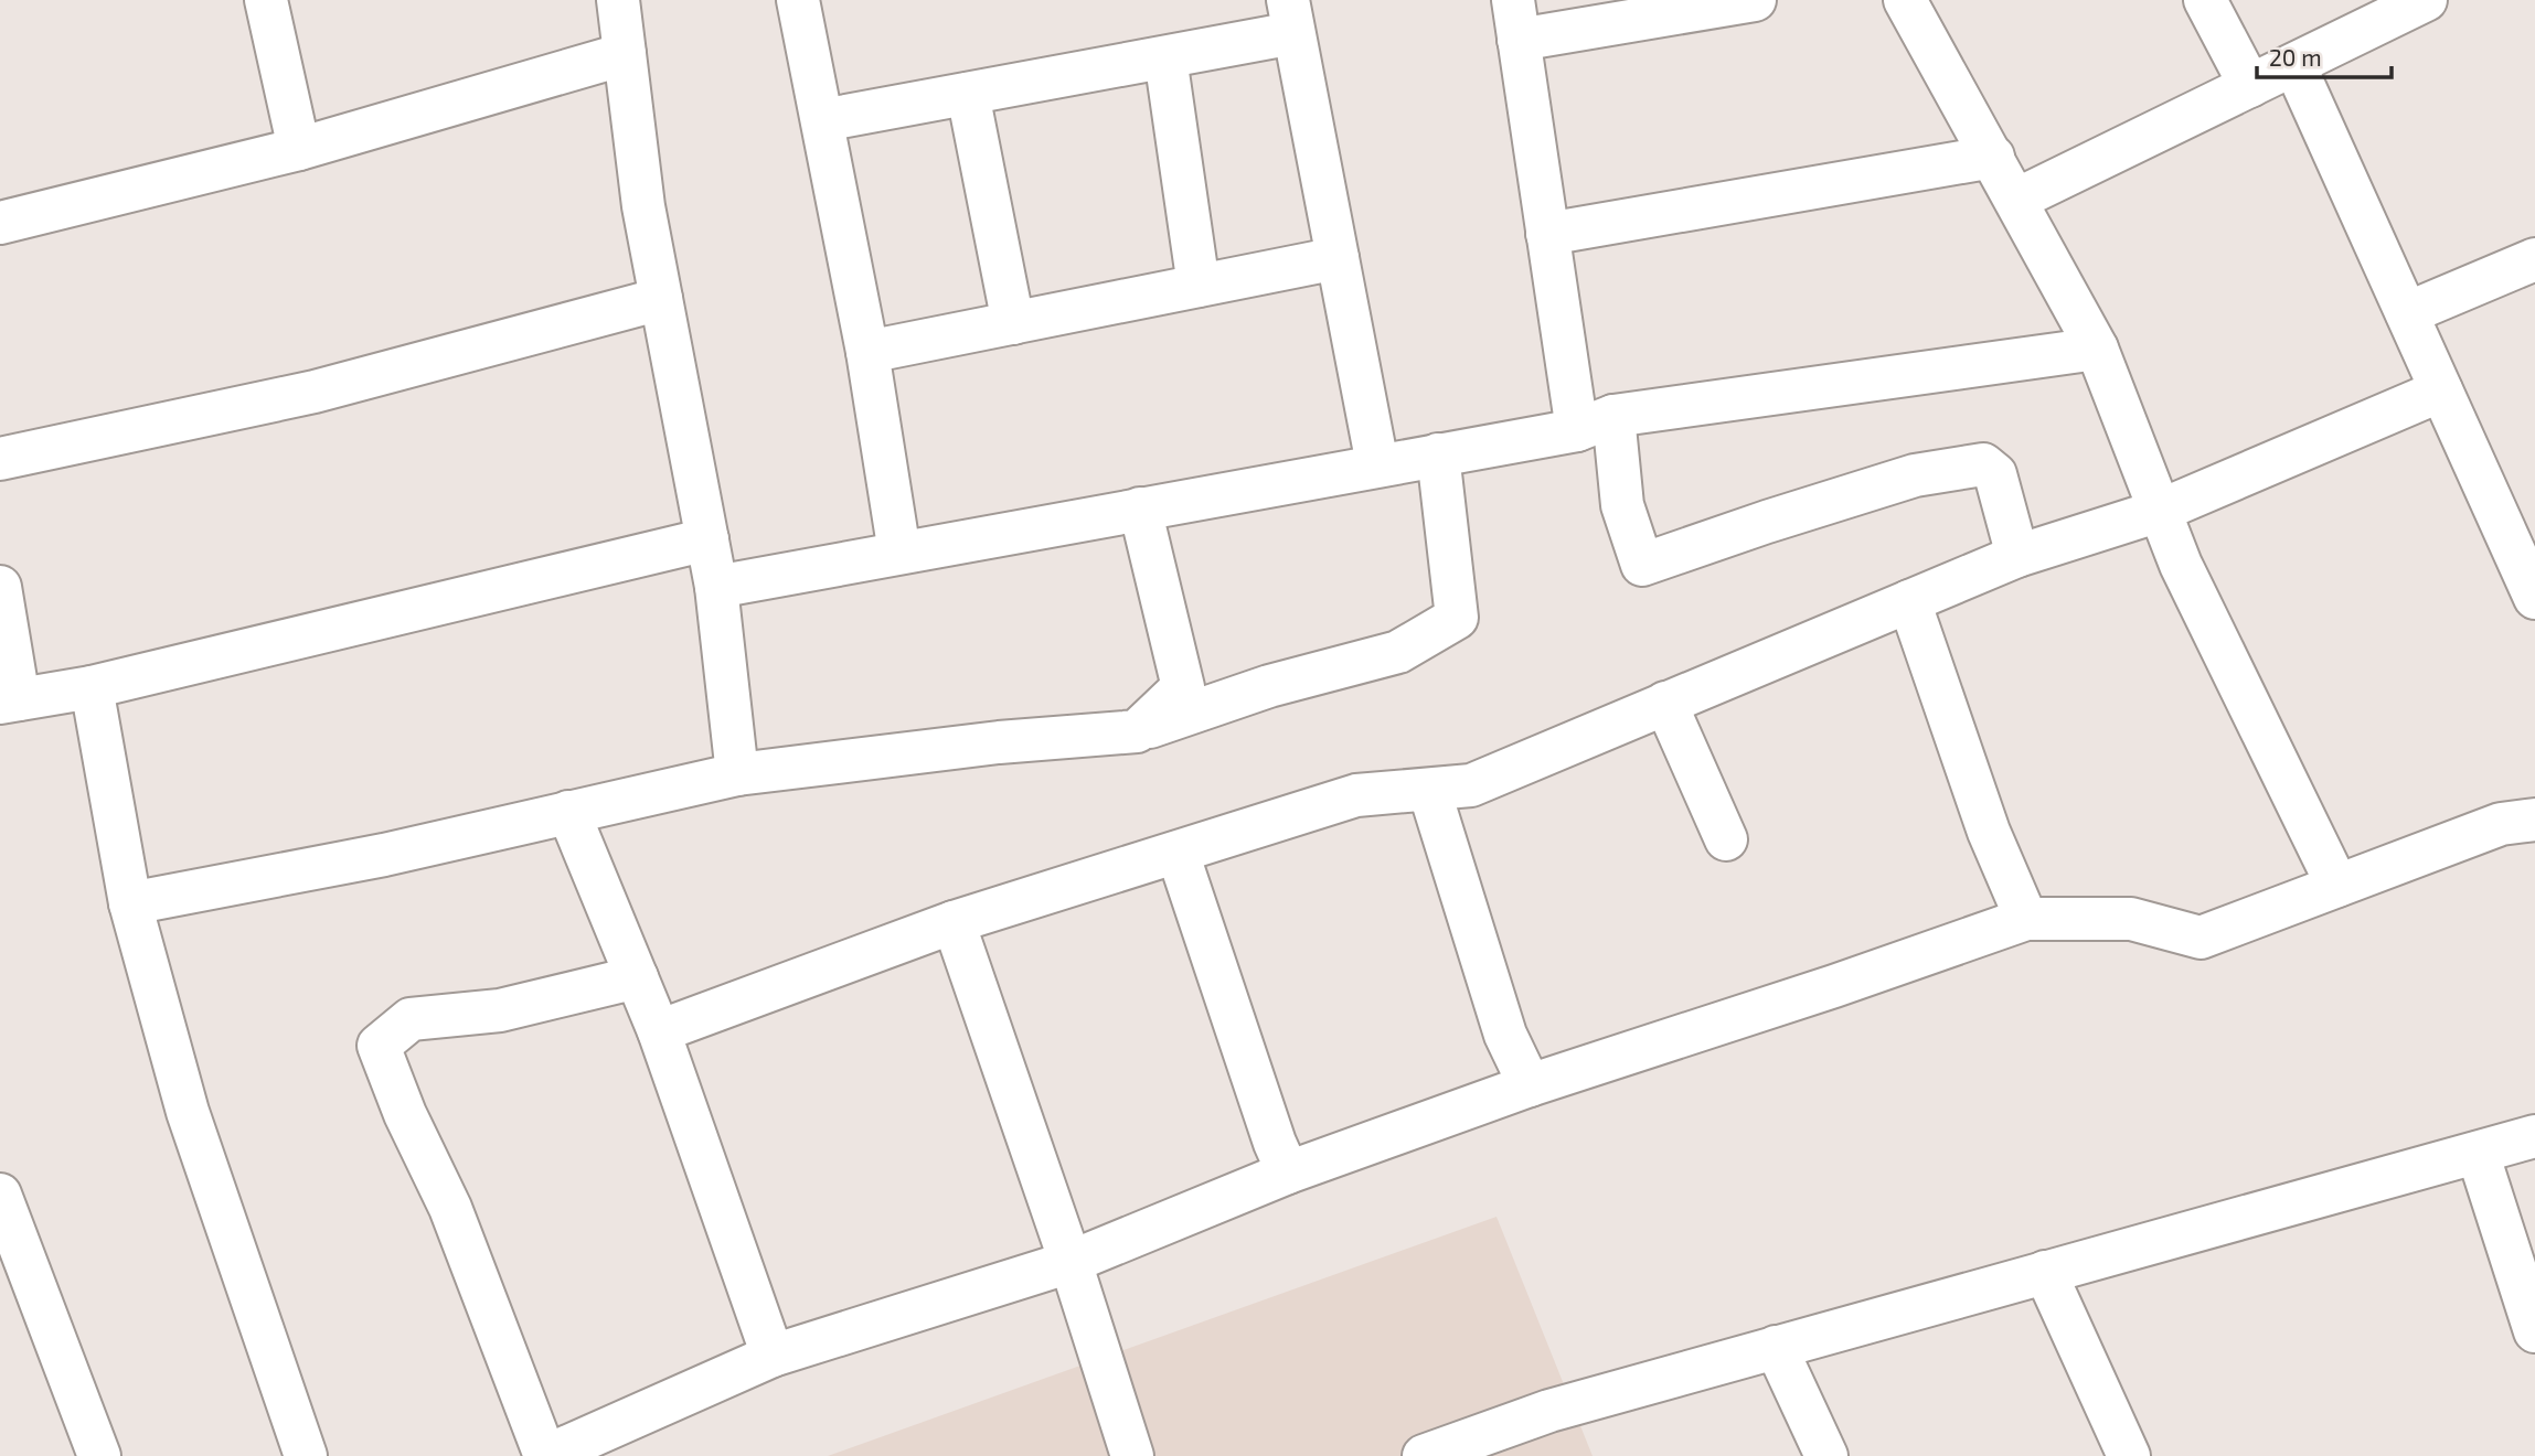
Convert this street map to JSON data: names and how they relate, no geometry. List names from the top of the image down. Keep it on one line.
{"scale_bar":"20 m"}
